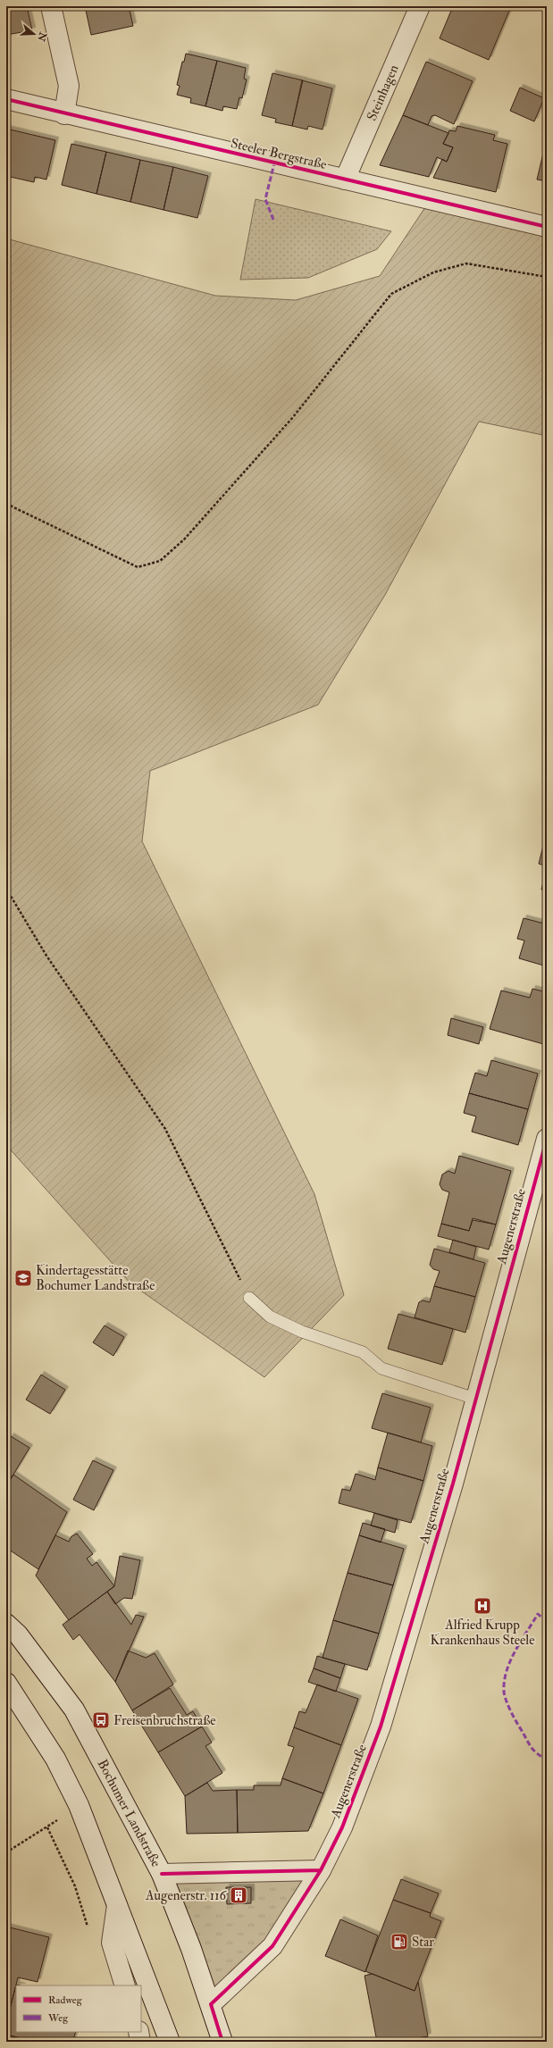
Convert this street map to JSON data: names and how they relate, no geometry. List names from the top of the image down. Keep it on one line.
{"streets":{"street":["Steinhagen","Steeler Bergstraße","Augenerstraße","Bochumer Landstraße"]},"crossings":[["Steinhagen","Steeler Bergstraße"],["Augenerstraße","Bochumer Landstraße"]],"places":{"school or university":["Kindertagesstätte Bochumer Landstraße"],"hospital":["Alfried Krupp Krankenhaus Steele"],"bus stop":["Freisenbruchstraße"],"building":["Augenerstr. 116"],"fuel station":["Star"]},"legend":["Radweg","Weg"],"north":"right"}
